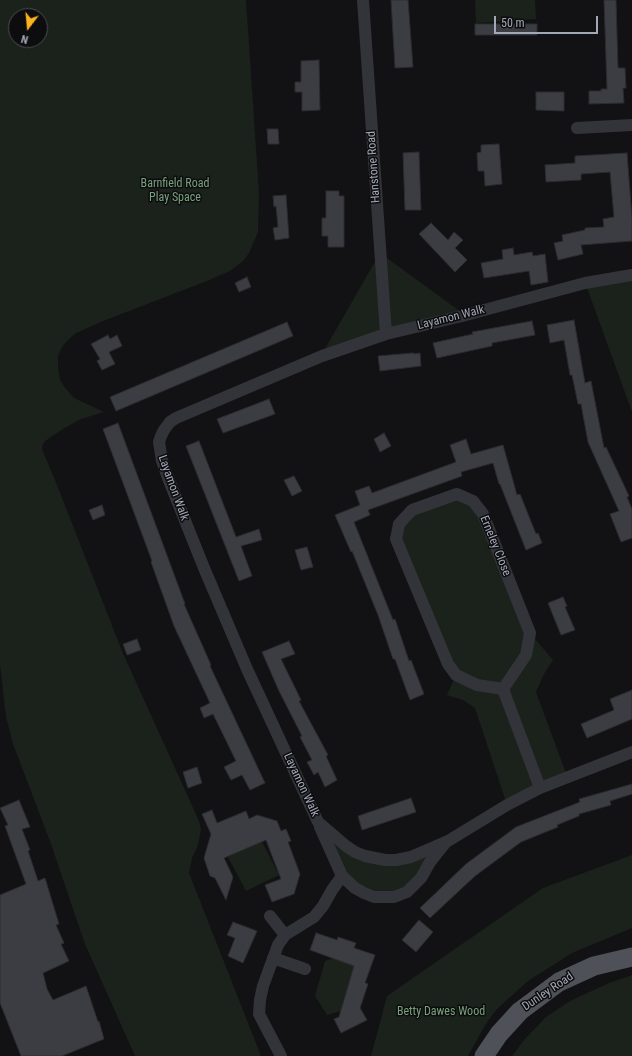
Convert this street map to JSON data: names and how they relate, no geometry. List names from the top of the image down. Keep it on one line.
{"streets":{"main road":["Dunley Road"],"street":["Hanstone Road","Layamon Walk","Erneley Close"]},"crossings":[["Hanstone Road","Layamon Walk"]],"parks":["Barnfield Road Play Space","Betty Dawes Wood"],"scale_bar":"50 m","north":"bottom"}
